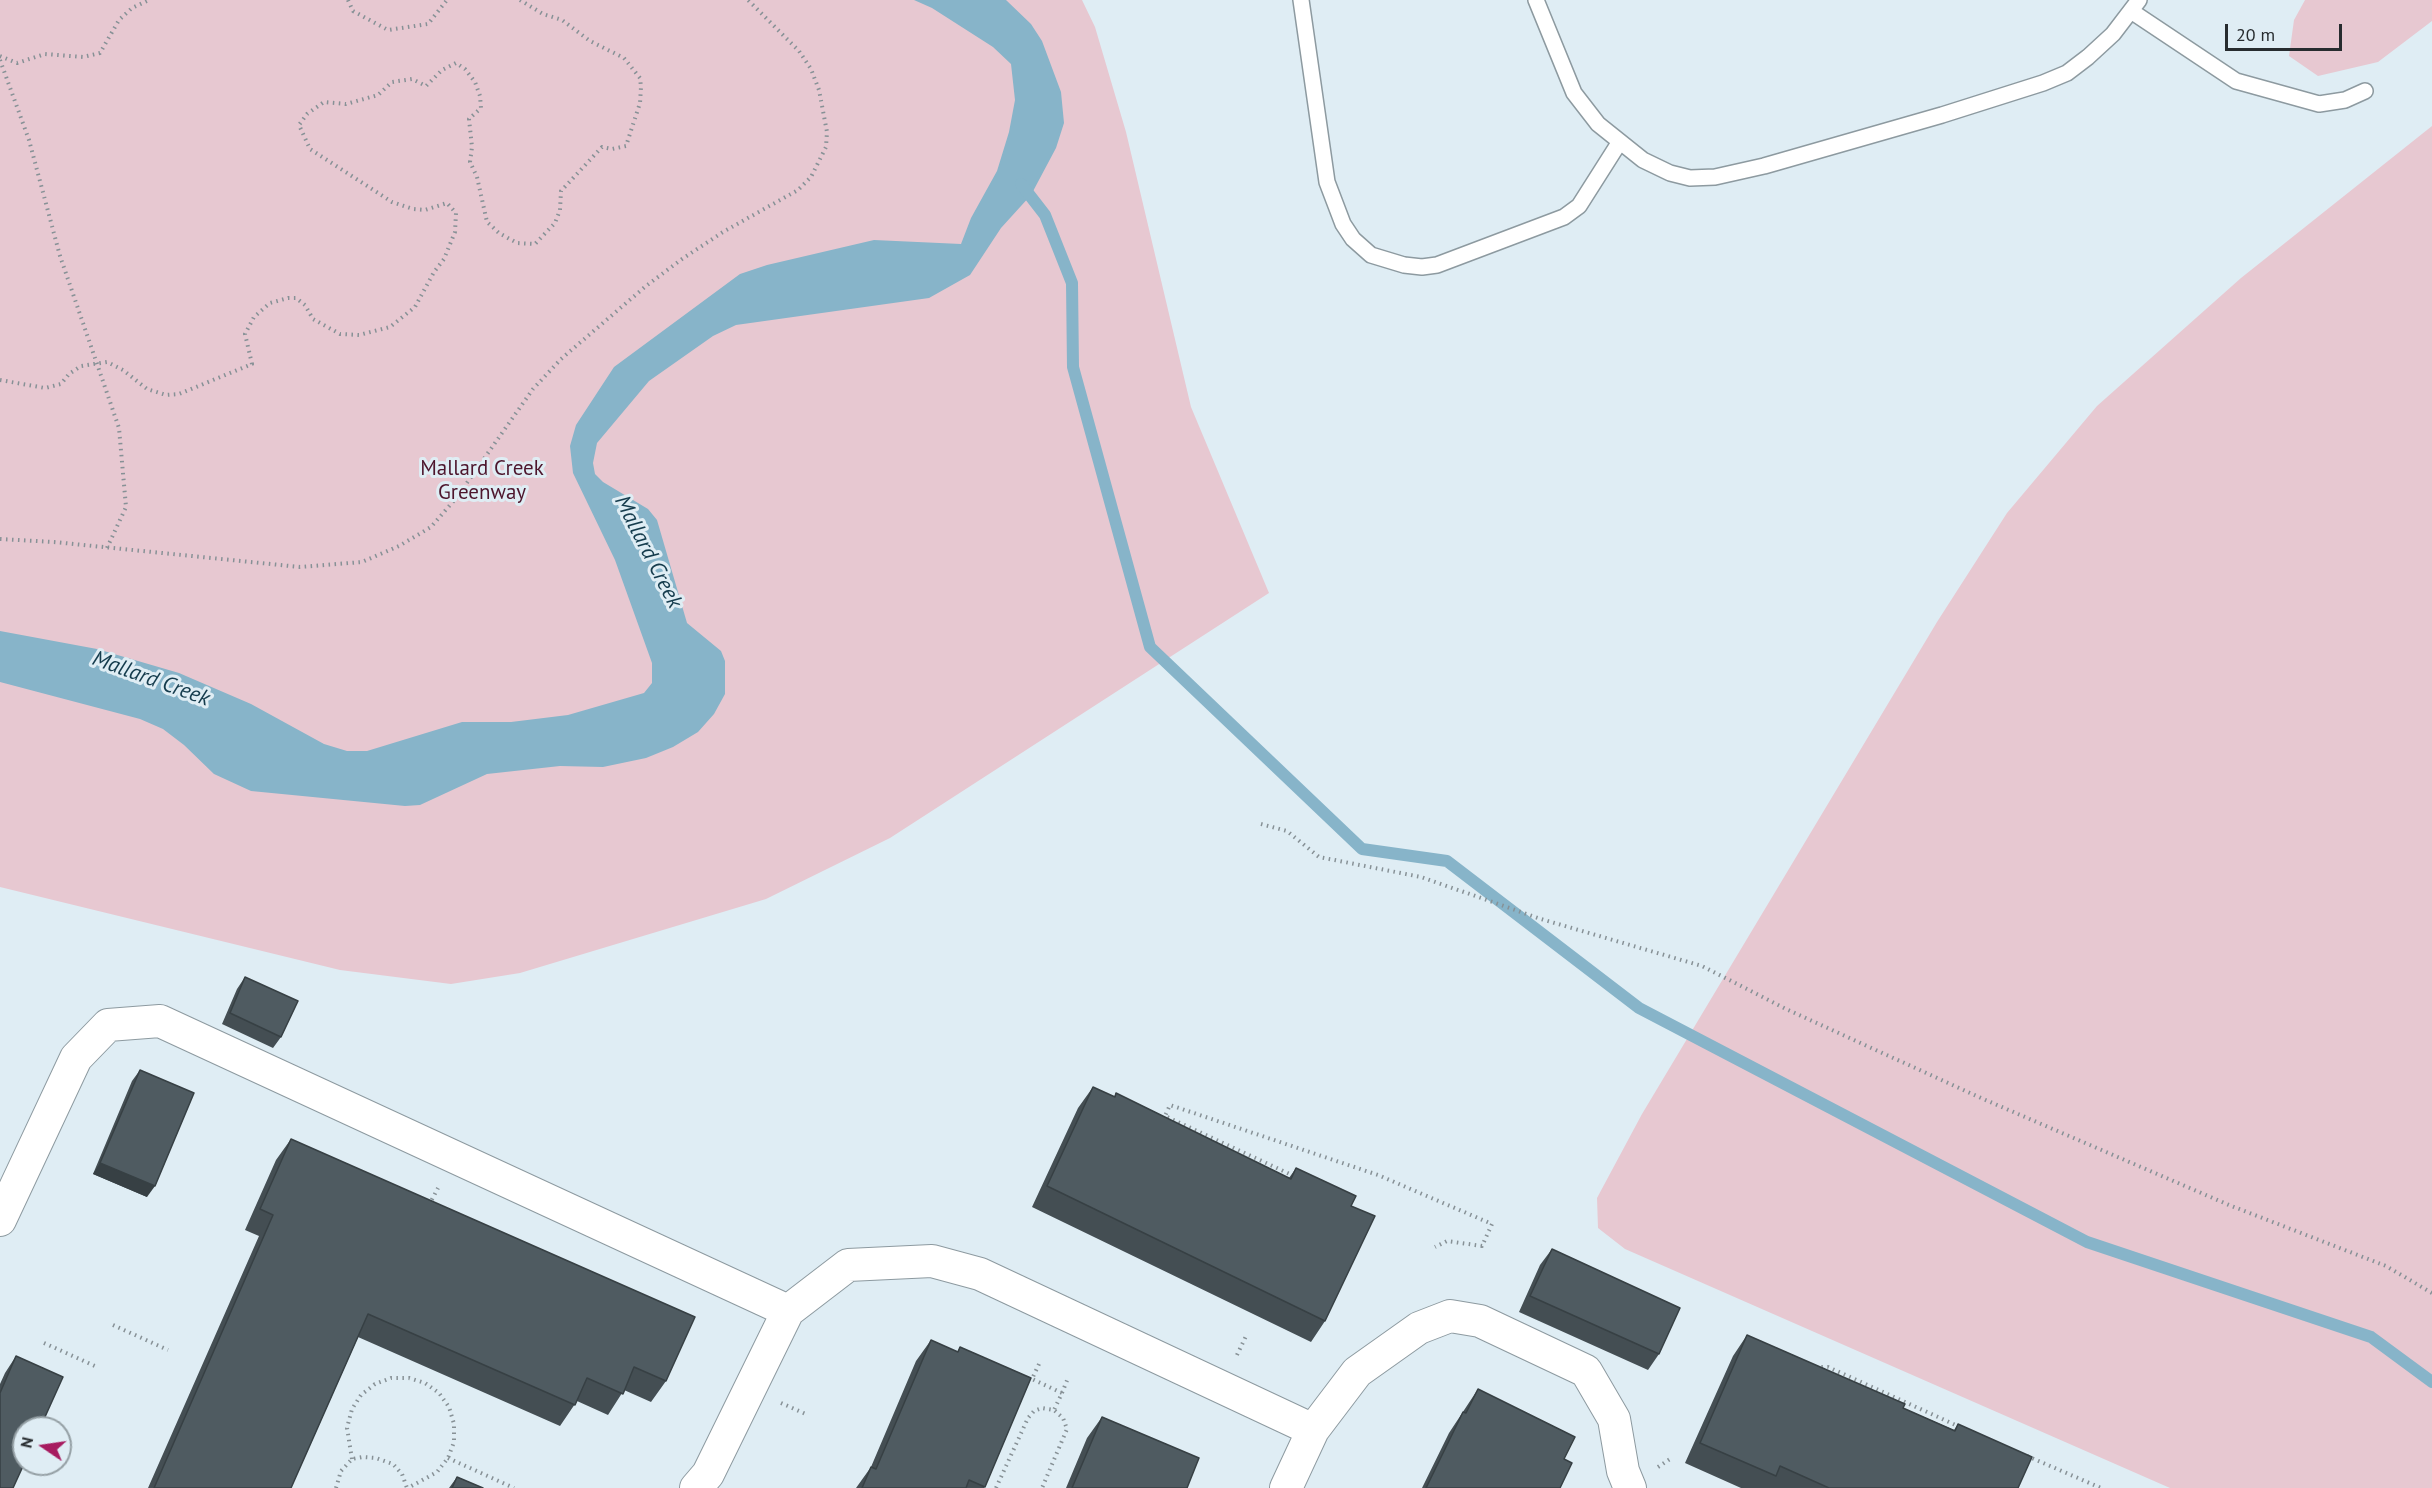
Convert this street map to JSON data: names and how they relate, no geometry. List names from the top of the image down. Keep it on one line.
{"water":["Mallard Creek"],"parks":["Mallard Creek Greenway"],"scale_bar":"20 m","north":"left"}
